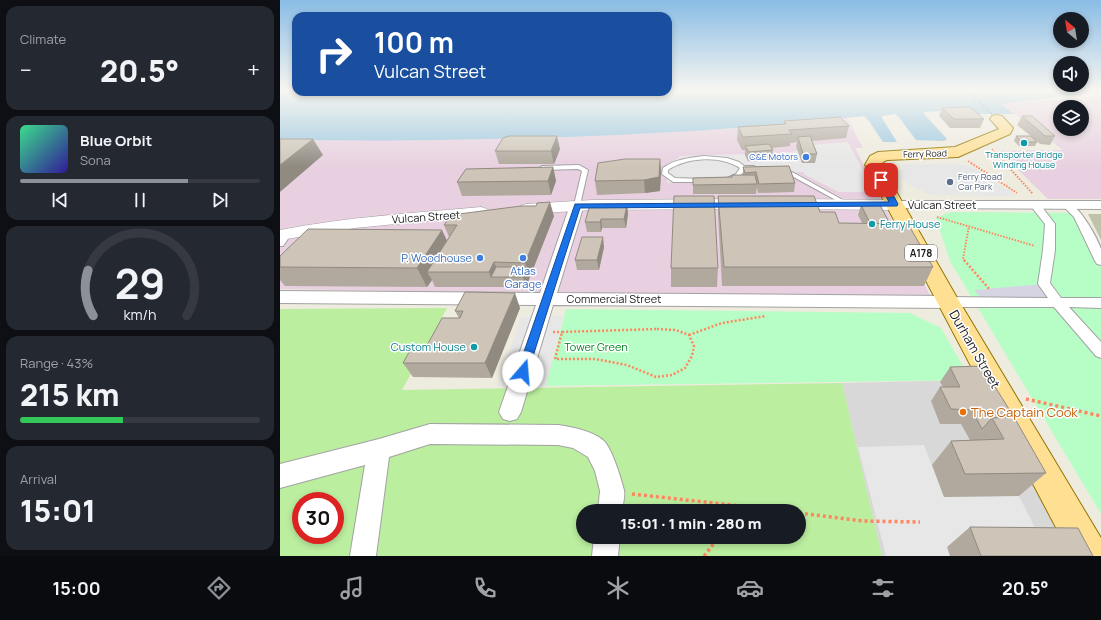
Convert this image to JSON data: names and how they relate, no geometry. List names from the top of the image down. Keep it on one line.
{"streets":{"main road":["Ferry Road","A178","Durham Street"],"street":["Vulcan Street","Commercial Street"]},"crossings":[["Ferry Road","Vulcan Street"],["Ferry Road","Durham Street"],["Vulcan Street","Durham Street"],["Commercial Street","Durham Street"]],"parks":["Tower Green"],"places":["Transporter Bridge Winding House","C&E Motors","Ferry Road Car Park","Ferry House","P. Woodhouse","Atlas Garage","Custom House","The Captain Cook"],"north":"top left","page":{"tile":["Climate",["Range · 43%","215 km"],["Arrival","15:01"]],"turn":["100 m","Vulcan Street"],"heat":["−","20.5°","+"],"song":["Blue Orbit","Sona"],"limit":"30","trip":"15:01 · 1 min · 280 m","tabs":["15:00","20.5°"],"gauge":["29","km/h"]}}
